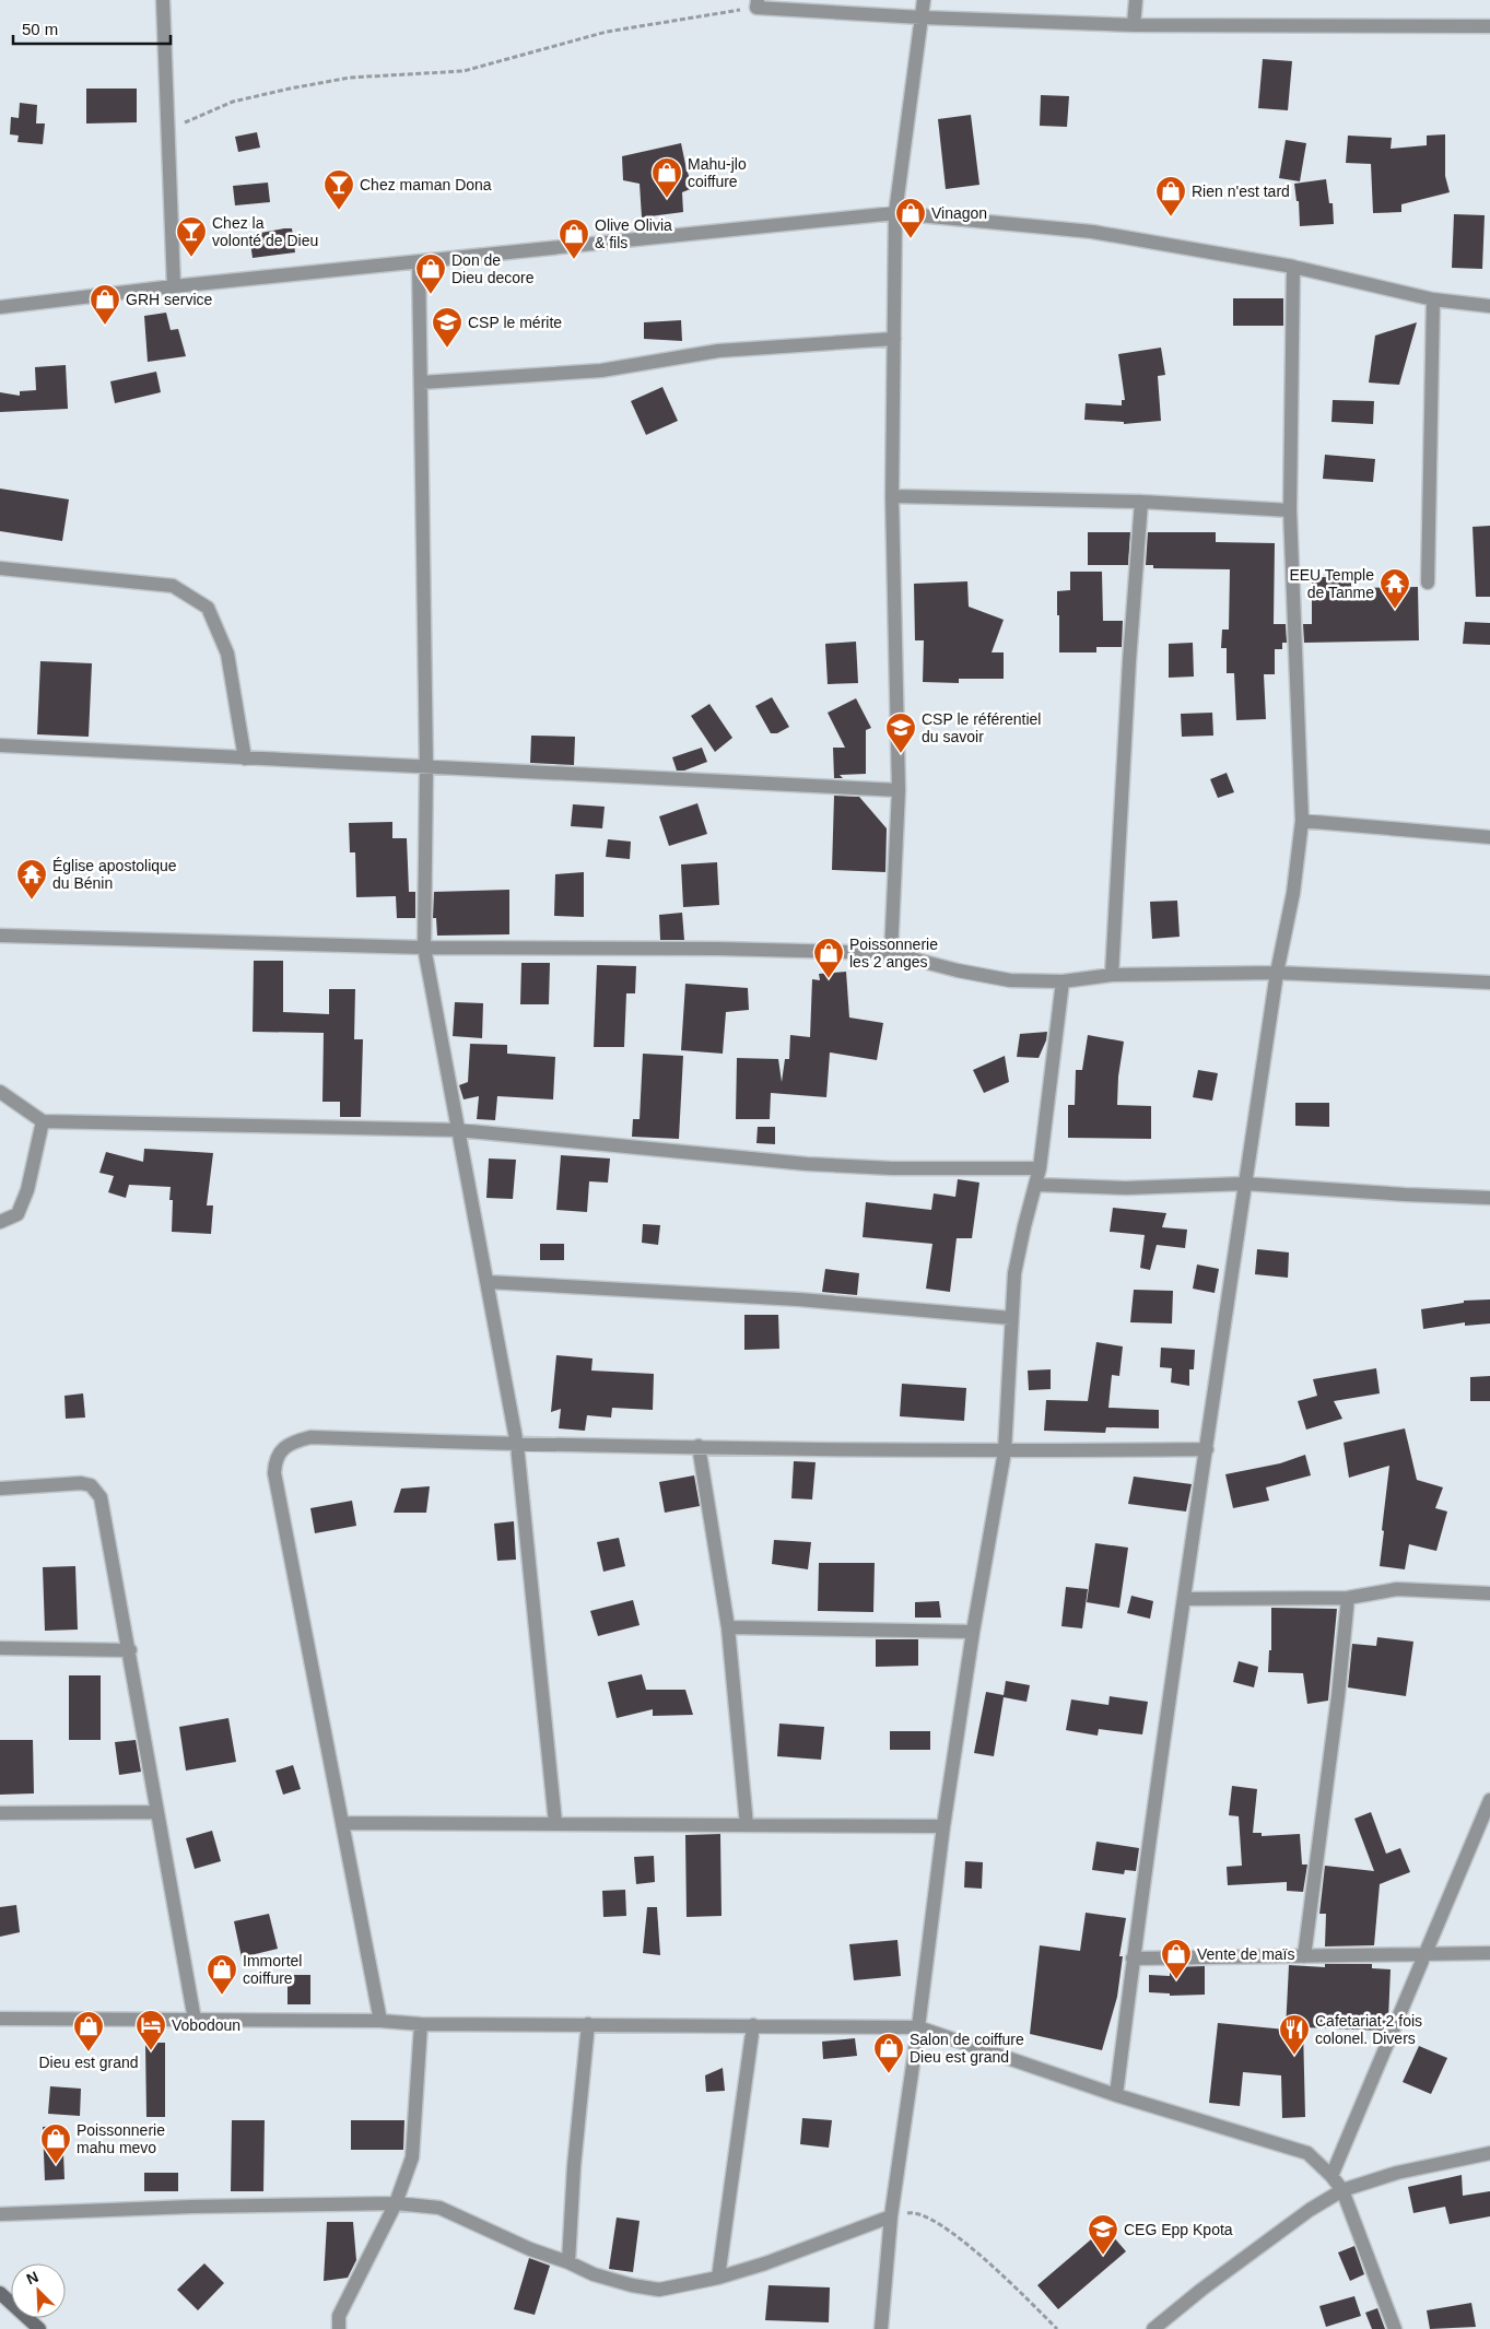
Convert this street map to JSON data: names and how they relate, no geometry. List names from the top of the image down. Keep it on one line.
{"places":{"shop":["Mahu-jlo coiffure","Rien n'est tard","Vinagon","Olive Olivia & fils","Don de Dieu decore","GRH service","Poissonnerie les 2 anges","Vente de maïs","Immortel coiffure","Dieu est grand","Salon de coiffure Dieu est grand","Poissonnerie mahu mevo"],"bar":["Chez maman Dona","Chez la volonté de Dieu"],"school or university":["CSP le mérite","CSP le référentiel du savoir","CEG Epp Kpota"],"temple":["EEU Temple de Tanme","Église apostolique du Bénin"],"hotel":["Vobodoun"],"restaurant":["Cafetariat 2 fois colonel. Divers"]},"scale_bar":"50 m","north":"top left"}
